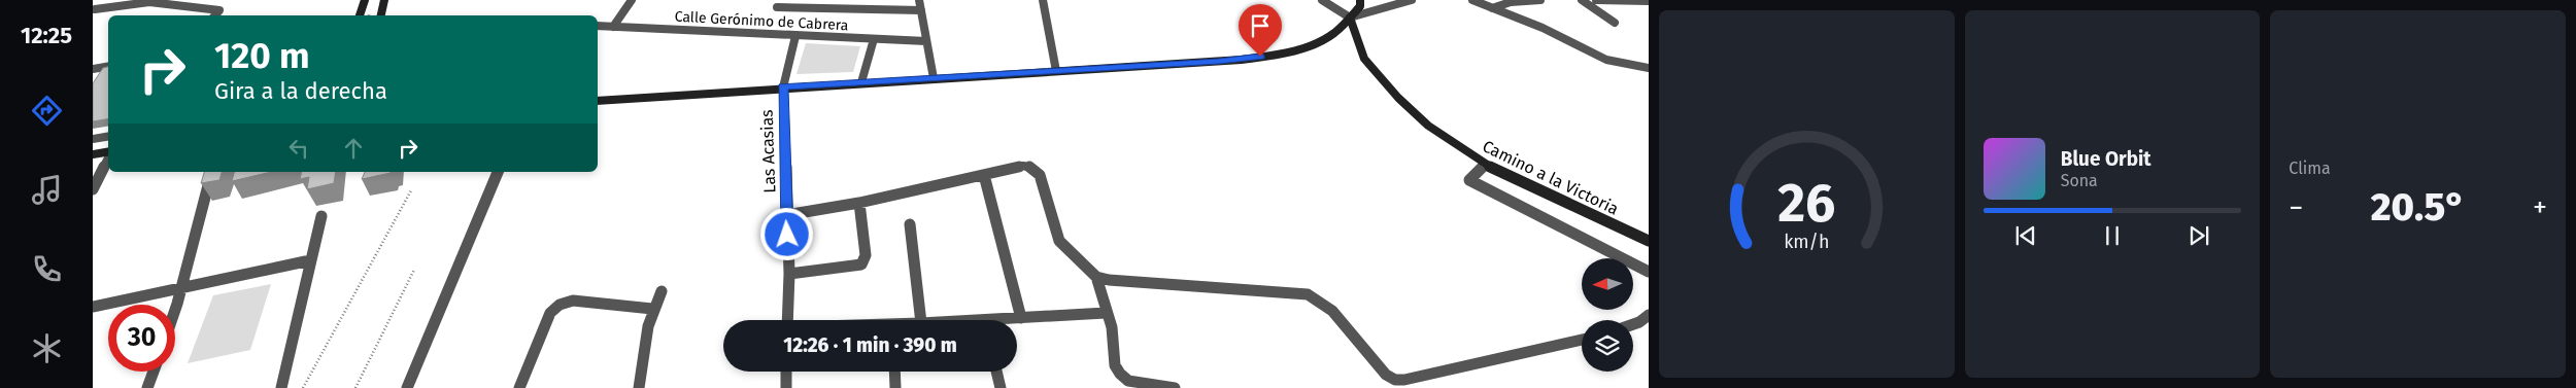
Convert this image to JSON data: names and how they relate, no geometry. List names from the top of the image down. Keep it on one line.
{"streets":{"street":["Calle Gerónimo de Cabrera","Las Acasias","Camino a la Victoria"]},"crossings":[["Calle Gerónimo de Cabrera","Las Acasias"]],"north":"left","page":{"tabs":"12:25","tile":"Clima","turn":["120 m","Gira a la derecha"],"song":["Blue Orbit","Sona"],"heat":["−","20.5°","+"],"limit":"30","trip":"12:26 · 1 min · 390 m","gauge":["26","km/h"]}}
